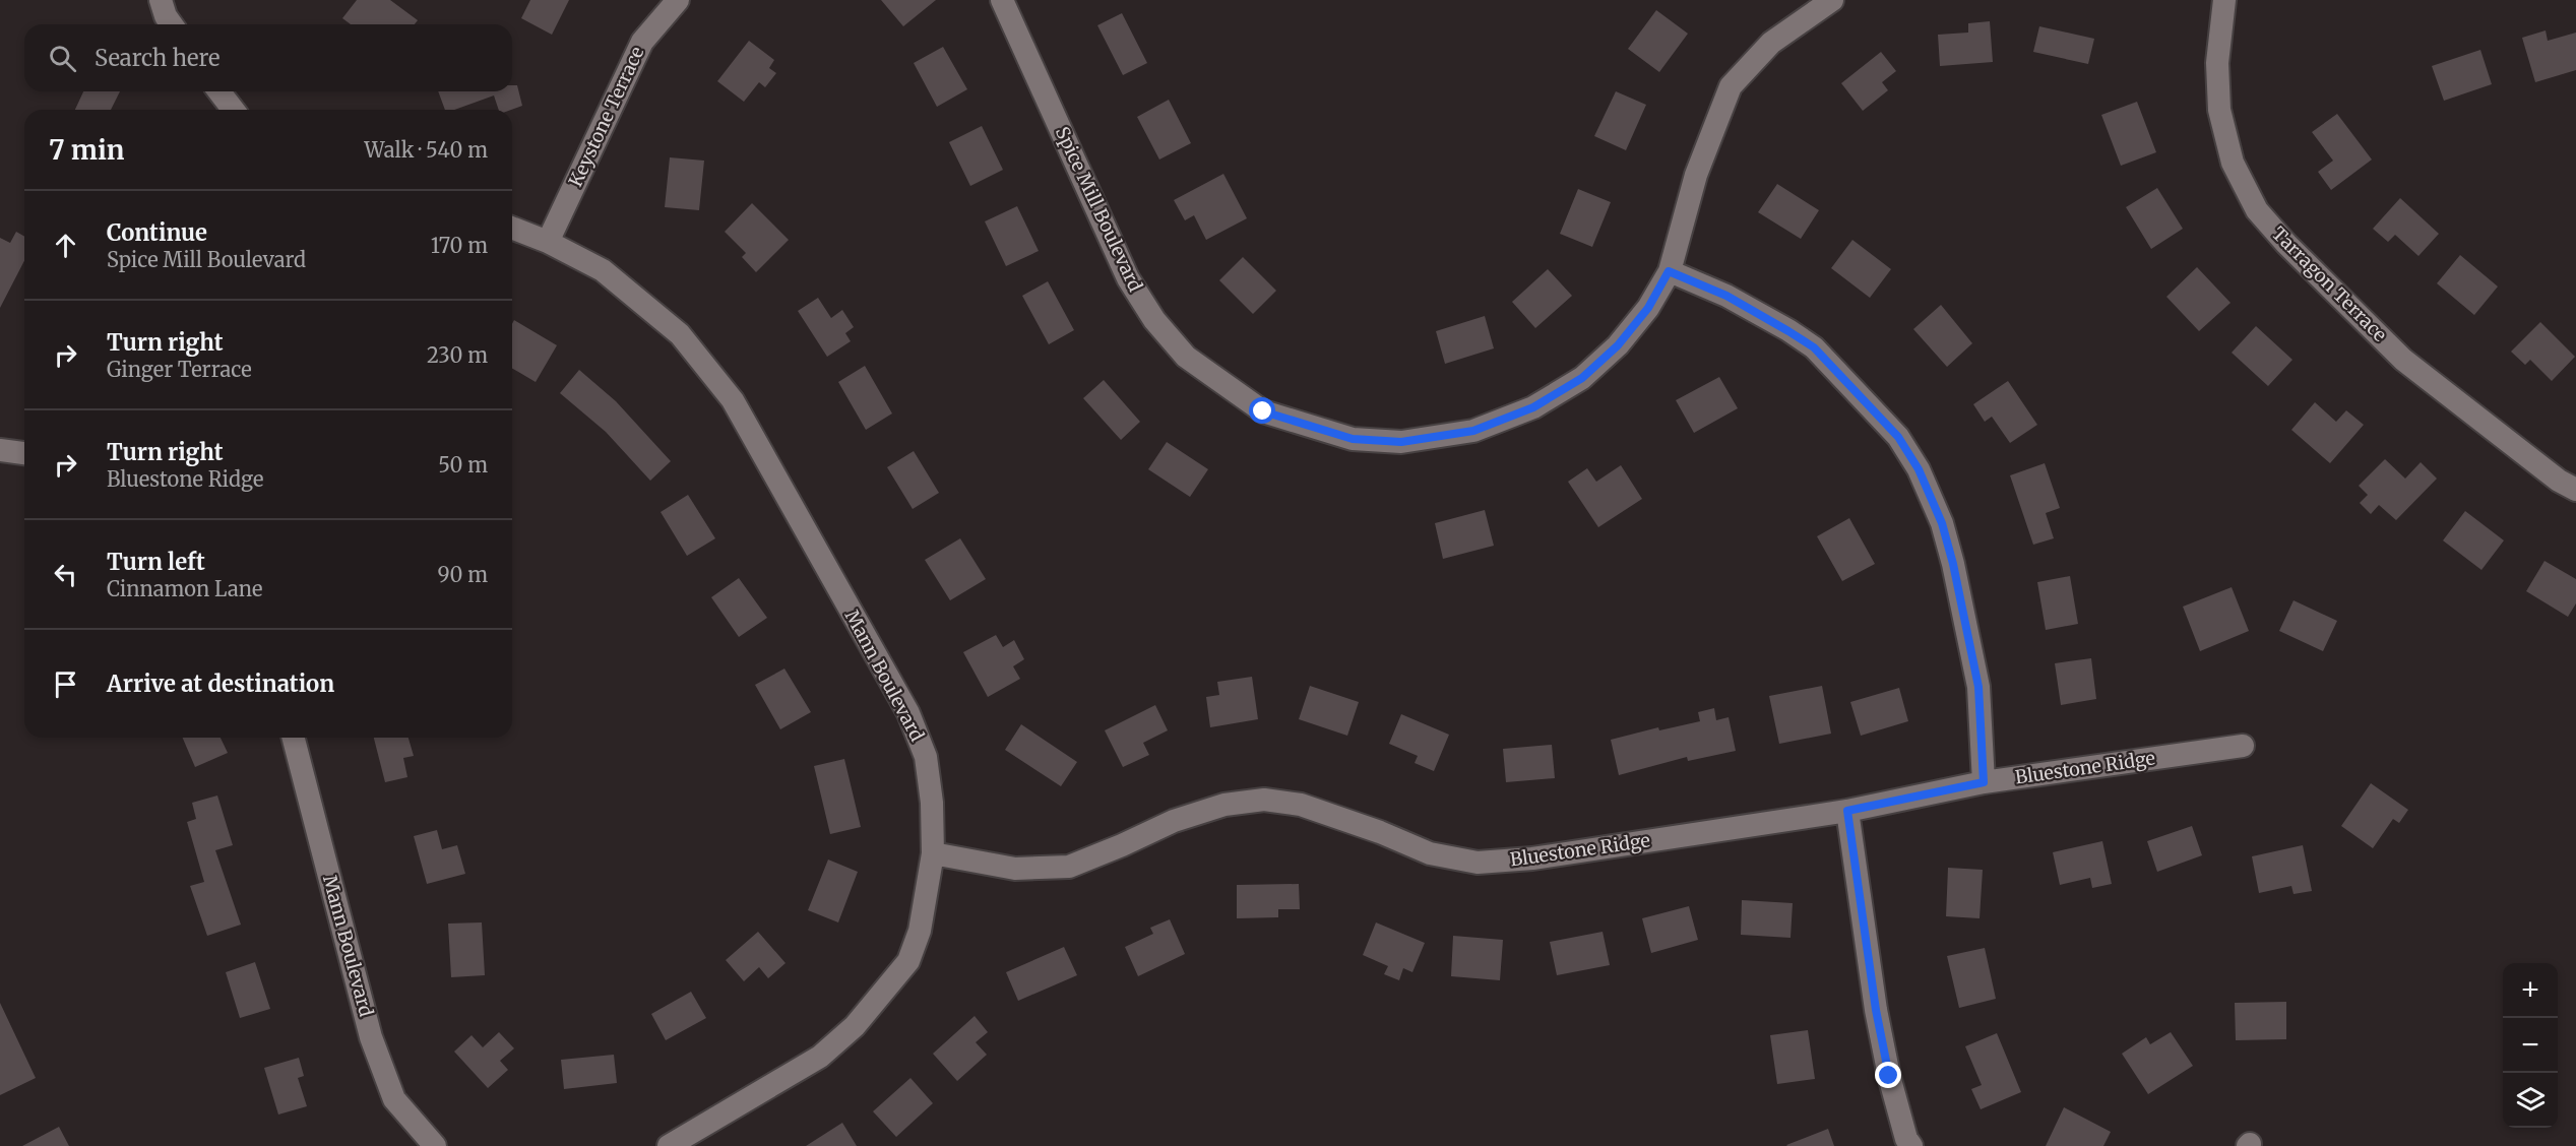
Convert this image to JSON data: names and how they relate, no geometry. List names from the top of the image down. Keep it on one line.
{"streets":{"street":["Keystone Terrace","Spice Mill Boulevard","Tarragon Terrace","Mann Boulevard","Bluestone Ridge"]},"crossings":[["Keystone Terrace","Mann Boulevard"],["Mann Boulevard","Bluestone Ridge"]],"page":{"search":"Search here","heading":["7 min","Walk · 540 m"],"list":[["Continue","Spice Mill Boulevard","170 m"],["Turn right","Ginger Terrace","230 m"],["Turn right","Bluestone Ridge","50 m"],["Turn left","Cinnamon Lane","90 m"],"Arrive at destination"],"map_buttons":["+","−"]}}
